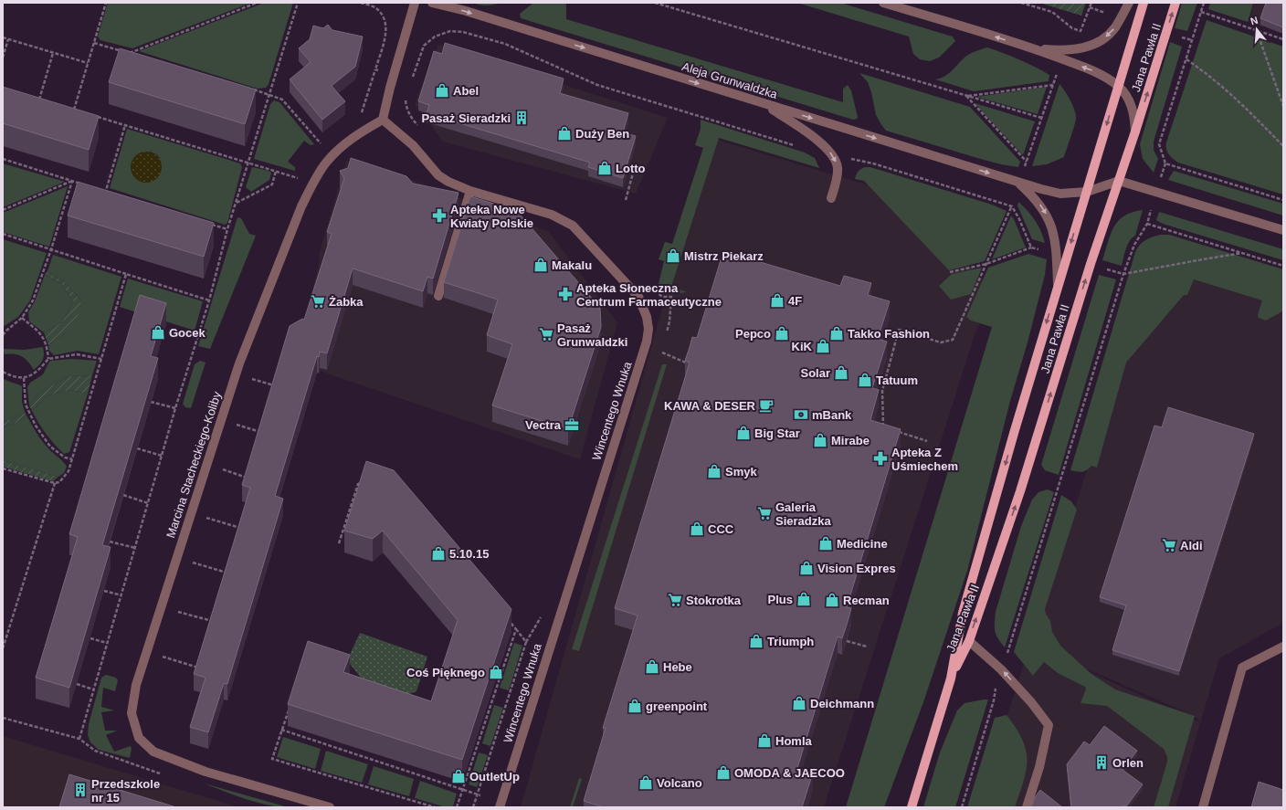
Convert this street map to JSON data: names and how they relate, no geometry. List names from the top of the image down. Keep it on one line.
{"streets":{"main road":["Jana Pawła II"],"street":["Aleja Grunwaldzka","Wincentego Wnuka","Marcina Stacheckiego-Koliby"]},"crossings":[["Jana Pawła II","Aleja Grunwaldzka"],["Wincentego Wnuka","Marcina Stacheckiego-Koliby"]],"one_way":["Aleja Grunwaldzka"],"places":{"shop":["Abel","Duży Ben","Lotto","Mistrz Piekarz","Makalu","4F","Gocek","Pepco","Takko Fashion","KiK","Solar","Tatuum","Big Star","Mirabe","Smyk","CCC","Medicine","5.10.15","Vision Expres","Plus","Recman","Triumph","Hebe","Coś Pięknego","Deichmann","greenpoint","Homla","OMODA & JAECOO","OutletUp","Volcano"],"building":["Pasaż Sieradzki","Orlen","Przedszkole nr 15"],"pharmacy":["Apteka Nowe Kwiaty Polskie","Apteka Słoneczna Centrum Farmaceutyczne","Apteka Z Uśmiechem"],"supermarket":["Żabka","Pasaż Grunwaldzki","Galeria Sieradzka","Aldi","Stokrotka"],"cafe":["KAWA & DESER"],"bank":["mBank"],"office":["Vectra"]},"north":"top"}
